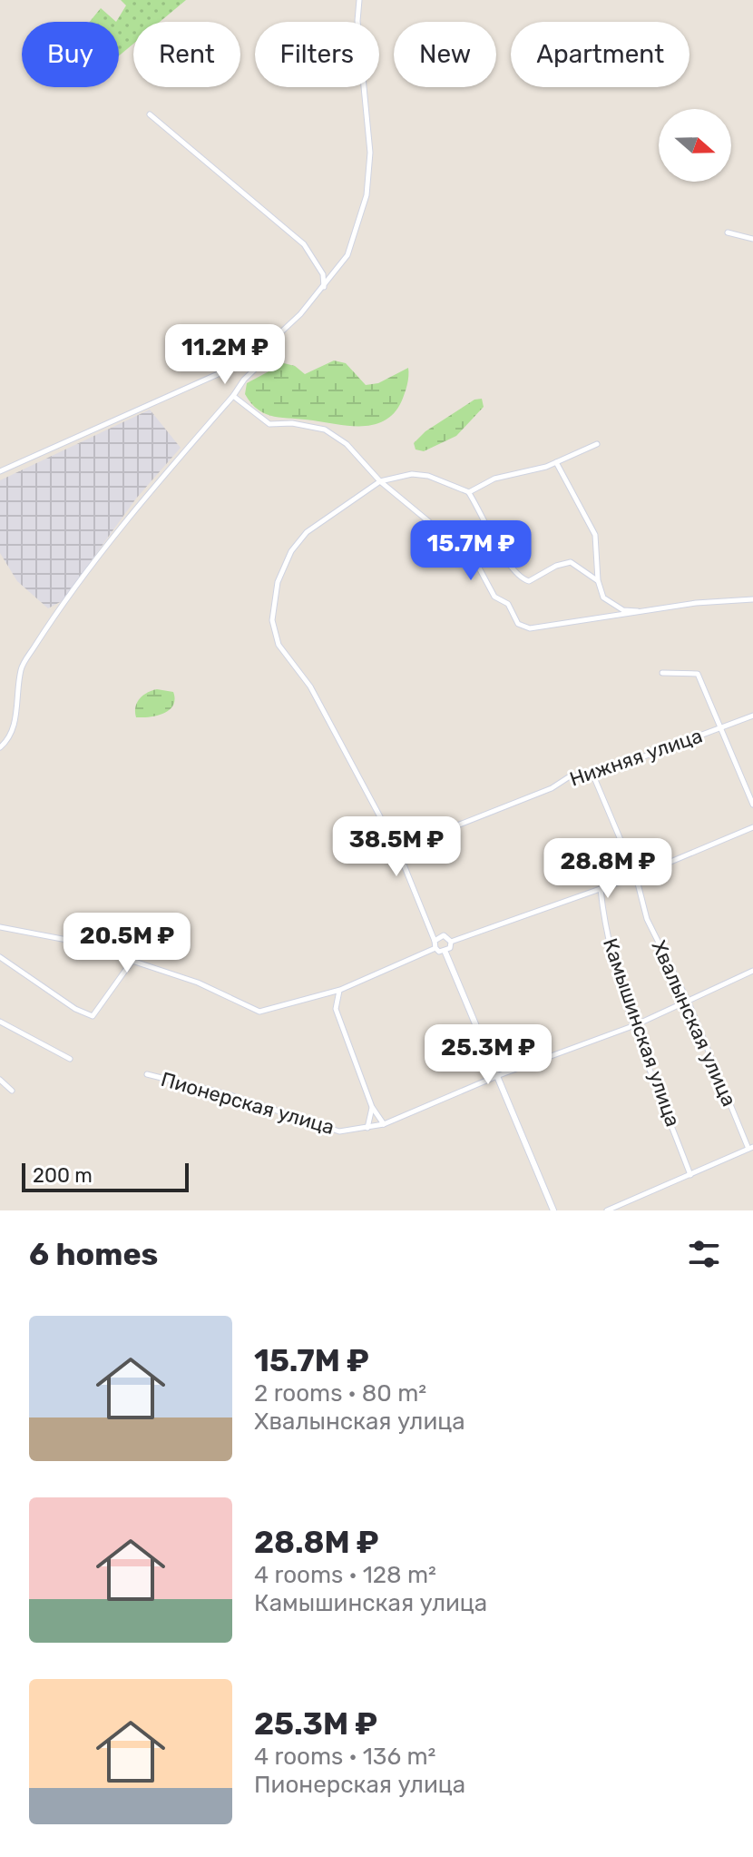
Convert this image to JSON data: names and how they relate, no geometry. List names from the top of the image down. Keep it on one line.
{"streets":{"street":["Нижняя улица","Хвалынская улица","Камышинская улица","Пионерская улица"]},"crossings":[["Нижняя улица","Хвалынская улица"],["Хвалынская улица","Пионерская улица"],["Камышинская улица","Пионерская улица"]],"scale_bar":"200 m","north":"right","page":{"chip":["Buy","Rent","Filters","New","Apartment"],"price":["11.2M ₽","15.7M ₽","38.5M ₽","28.8M ₽","20.5M ₽","25.3M ₽"],"scale":"200 m","heading":"6 homes","list":[{"name":"15.7M ₽","note":"2 rooms · 80 m² · Хвалынская улица"},{"name":"28.8M ₽","note":"4 rooms · 128 m² · Камышинская улица"},{"name":"25.3M ₽","note":"4 rooms · 136 m² · Пионерская улица"}]}}
